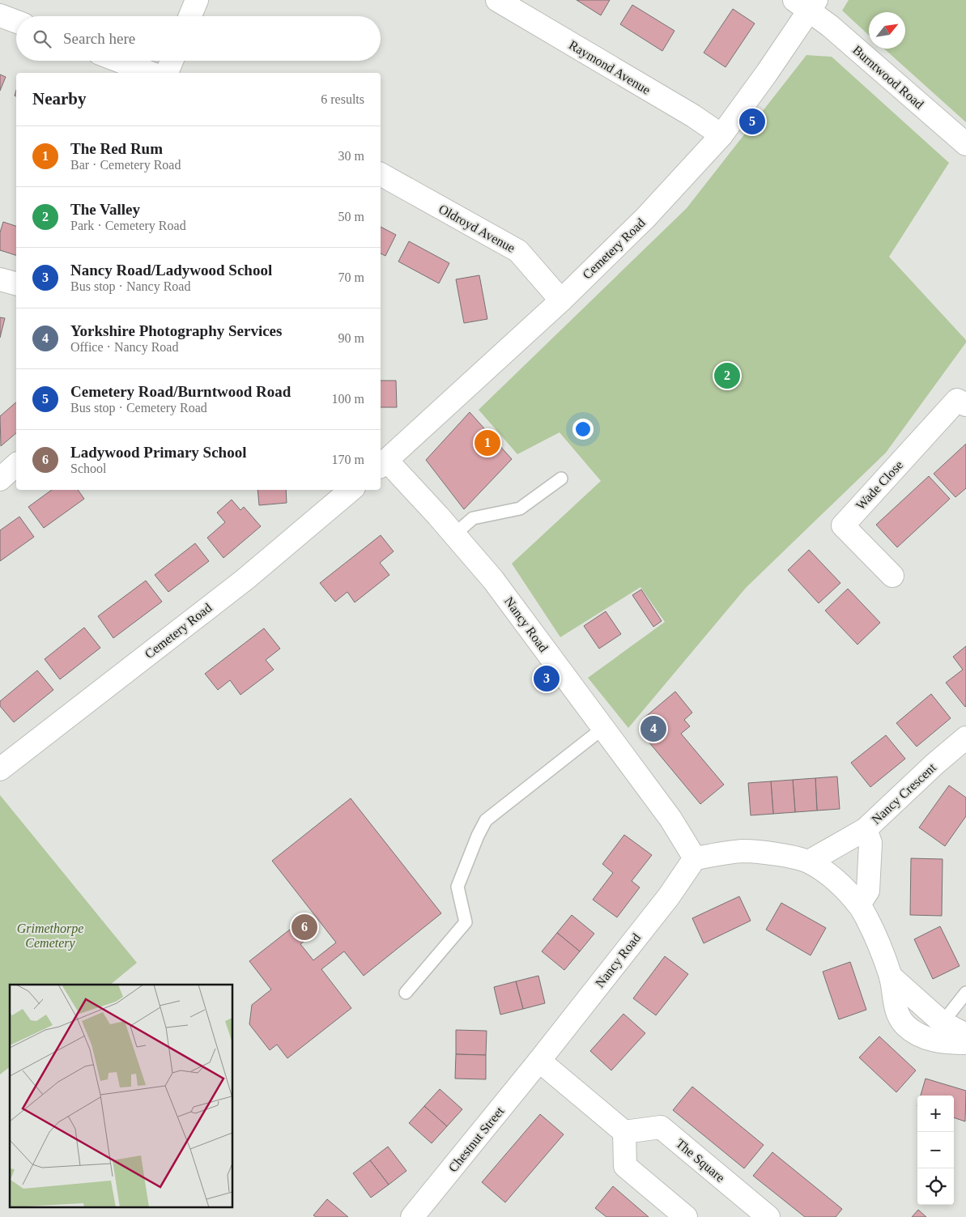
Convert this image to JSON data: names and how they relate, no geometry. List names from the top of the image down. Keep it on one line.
{"streets":{"street":["Raymond Avenue","Burntwood Road","Oldroyd Avenue","Cemetery Road","Wade Close","Nancy Road","Nancy Crescent","Chestnut Street","The Square"]},"crossings":[["Raymond Avenue","Cemetery Road"],["Burntwood Road","Cemetery Road"],["Oldroyd Avenue","Cemetery Road"],["Cemetery Road","Nancy Road"],["Nancy Road","Chestnut Street"]],"parks":["Grimethorpe Cemetery"],"north":"top right","page":{"search":"Search here","heading":["Nearby","6 results"],"pins":["5","2","1","3","4","6"],"list":[{"mark":"1","name":"The Red Rum","note":"Bar · Cemetery Road","value":"30 m"},{"mark":"2","name":"The Valley","note":"Park · Cemetery Road","value":"50 m"},{"mark":"3","name":"Nancy Road/Ladywood School","note":"Bus stop · Nancy Road","value":"70 m"},{"mark":"4","name":"Yorkshire Photography Services","note":"Office · Nancy Road","value":"90 m"},{"mark":"5","name":"Cemetery Road/Burntwood Road","note":"Bus stop · Cemetery Road","value":"100 m"},{"mark":"6","name":"Ladywood Primary School","note":"School","value":"170 m"}],"map_buttons":["+","−"]}}
